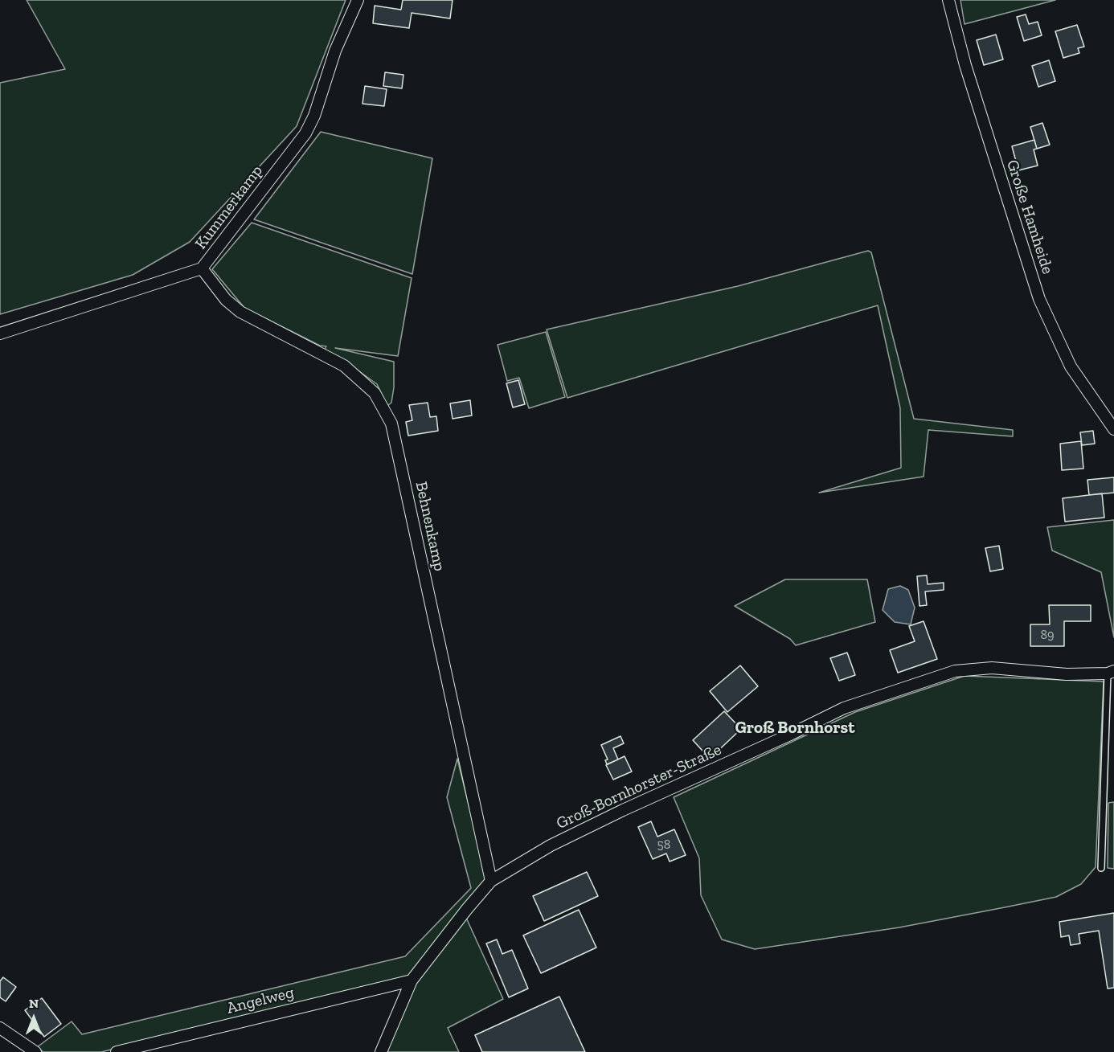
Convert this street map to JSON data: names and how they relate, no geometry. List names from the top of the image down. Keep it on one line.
{"streets":{"street":["Kummerkamp","Große Hamheide","Behnenkamp","Groß-Bornhorster-Straße","Angelweg"]},"crossings":[["Kummerkamp","Behnenkamp"],["Behnenkamp","Groß-Bornhorster-Straße"],["Groß-Bornhorster-Straße","Angelweg"]],"districts":["Groß Bornhorst"],"house_numbers":["89","58"],"north":"top"}
